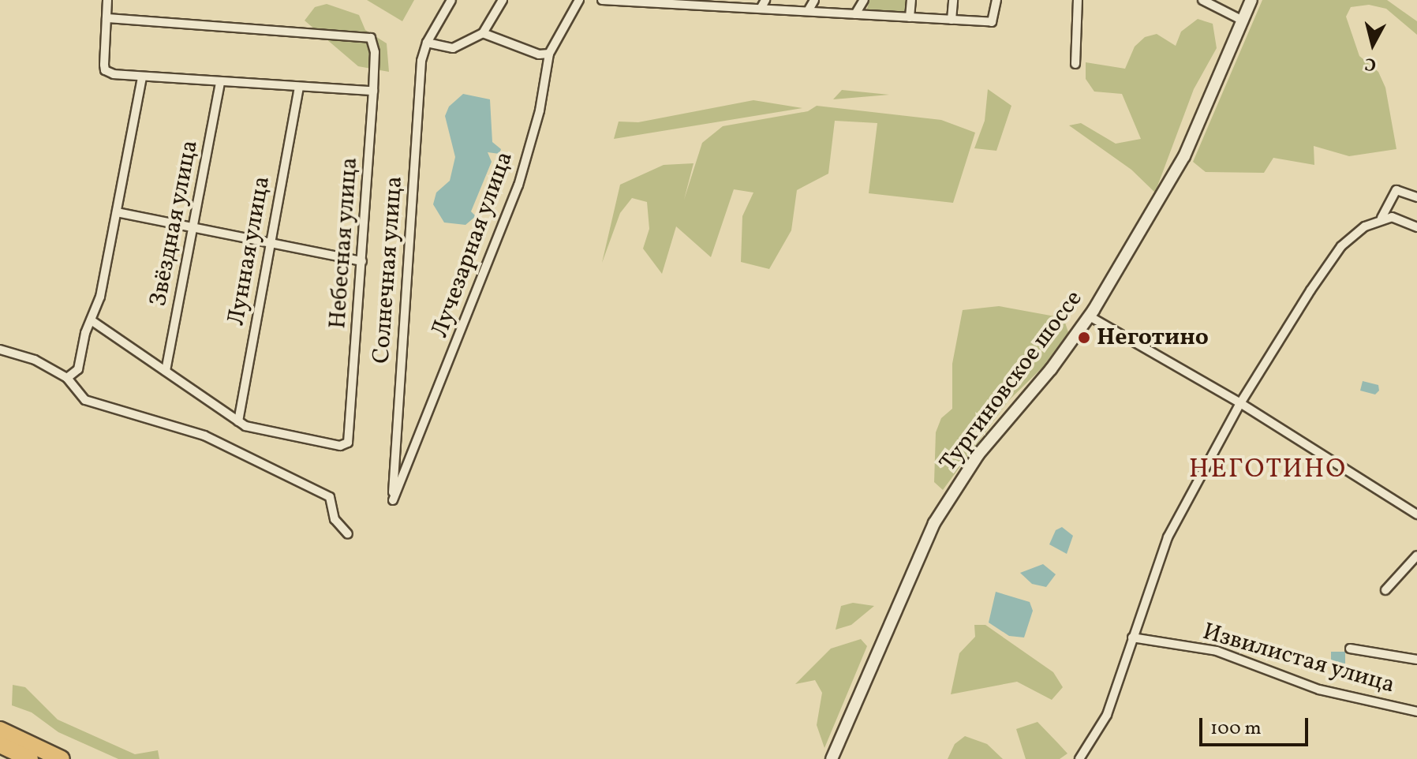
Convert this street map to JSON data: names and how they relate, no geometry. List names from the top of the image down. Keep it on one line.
{"streets":{"main road":["Тургиновское шоссе"],"street":["Звёздная улица","Небесная улица","Лучезарная улица","Лунная улица","Солнечная улица","Извилистая улица"]},"crossings":[["Небесная улица","Лунная улица"],["Лучезарная улица","Солнечная улица"]],"districts":["НЕГОТИНО"],"places":["Неготино"],"scale_bar":"100 m","north":"bottom"}
